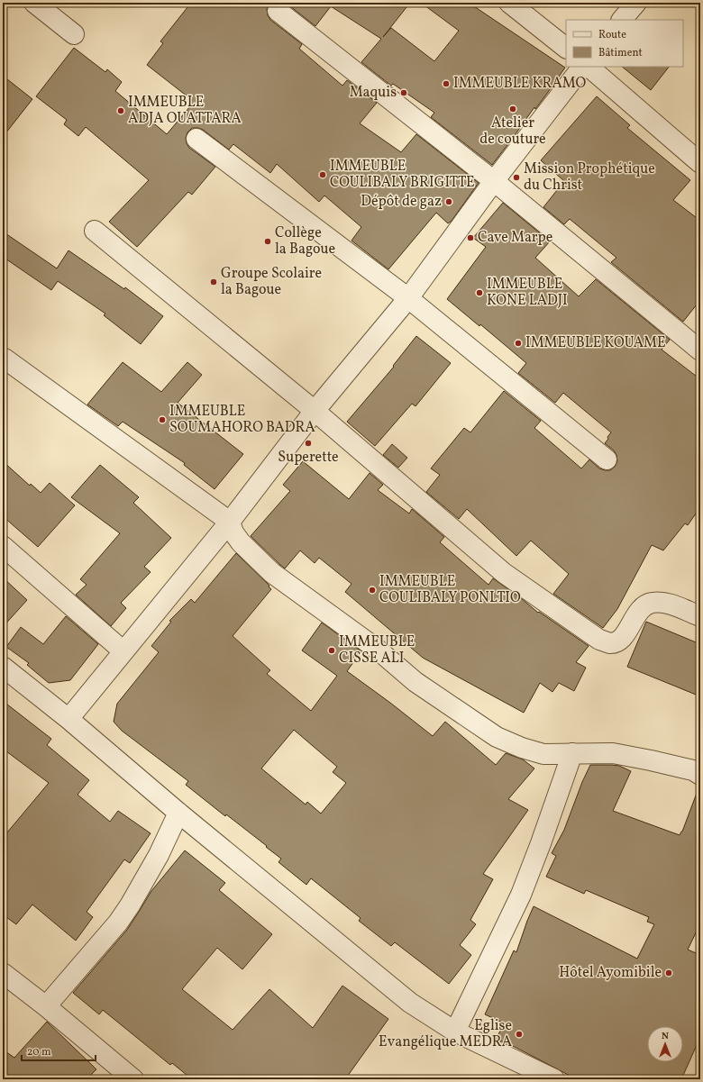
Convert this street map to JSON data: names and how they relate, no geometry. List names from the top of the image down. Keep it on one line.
{"places":["IMMEUBLE KRAMO","Maquis","Atelier de couture","IMMEUBLE ADJA OUATTARA","IMMEUBLE COULIBALY BRIGITTE","Mission Prophétique du Christ","Dépôt de gaz","Cave Marpe","Collège la Bagoue","Groupe Scolaire la Bagoue","IMMEUBLE KONE LADJI","IMMEUBLE KOUAME","IMMEUBLE SOUMAHORO BADRA","Superette","IMMEUBLE COULIBALY PONLTIO","IMMEUBLE CISSE ALI","Hôtel Ayomibile","Eglise Evangélique MEDRA"],"legend":["Route","Bâtiment"],"scale_bar":"20 m","north":"top"}
